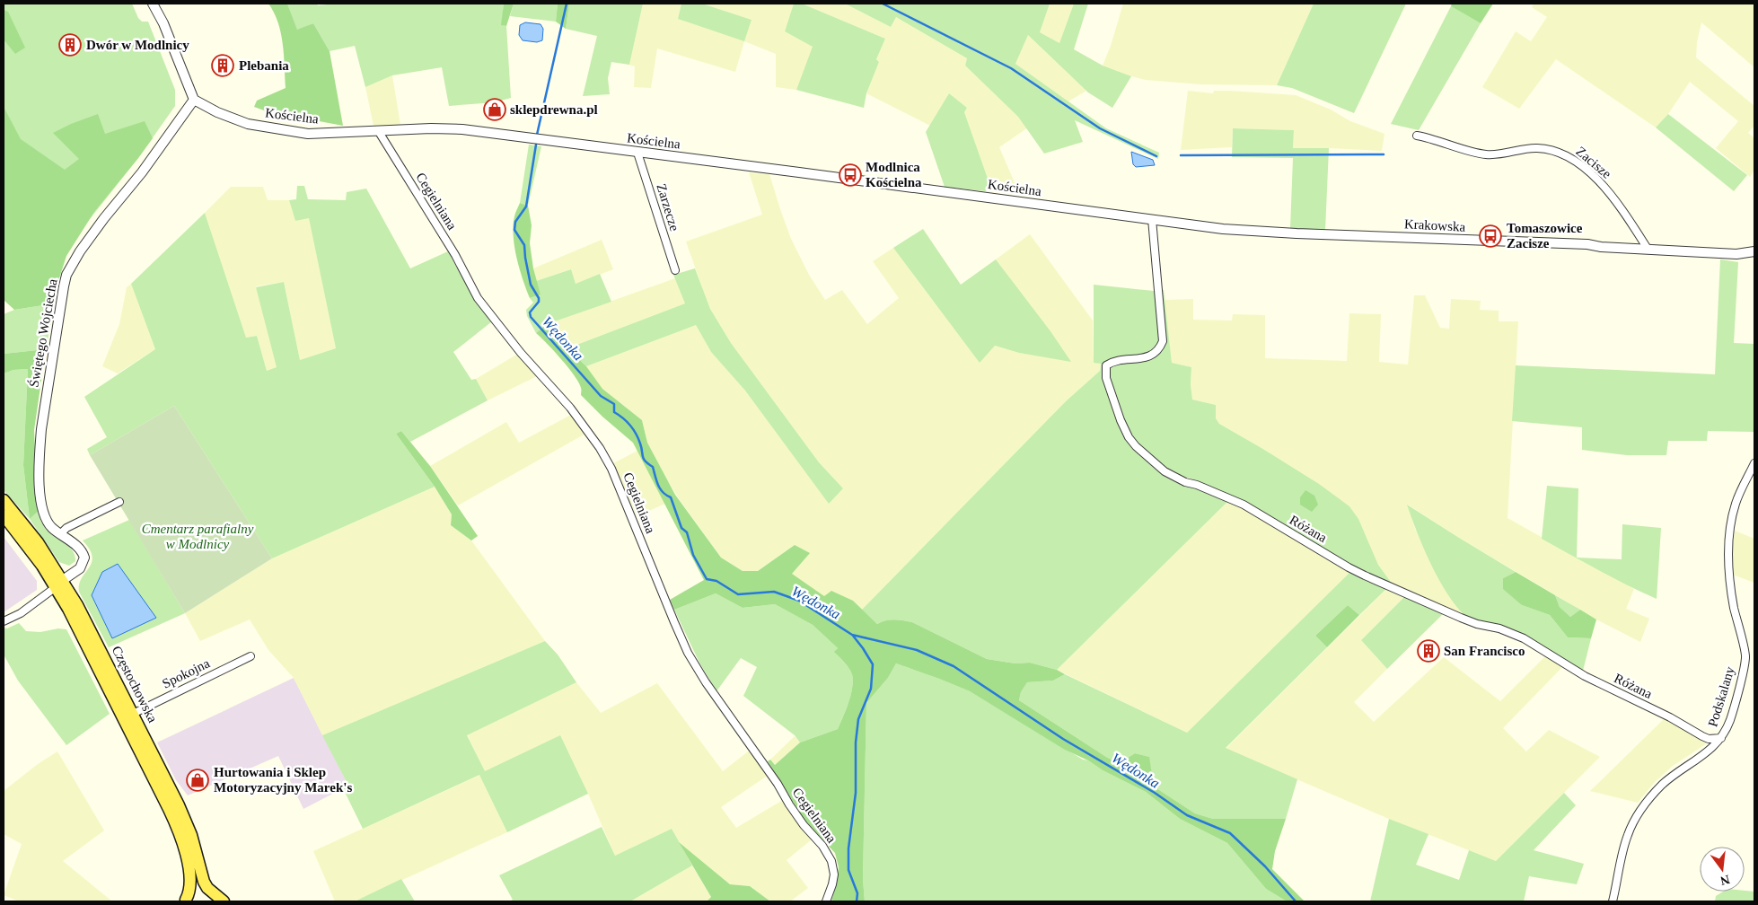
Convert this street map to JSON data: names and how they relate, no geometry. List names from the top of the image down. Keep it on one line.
{"streets":{"main road":["Częstochowska"],"street":["Kościelna","Zacisze","Cegielniana","Zarzecze","Krakowska","Świętego Wojciecha","Różana","Spokojna","Podskalany"]},"crossings":[["Kościelna","Cegielniana"],["Kościelna","Zarzecze"],["Kościelna","Krakowska"],["Kościelna","Świętego Wojciecha"],["Zacisze","Krakowska"],["Krakowska","Różana"],["Świętego Wojciecha","Częstochowska"],["Różana","Podskalany"],["Spokojna","Częstochowska"]],"water":["Wędonka"],"parks":["Cmentarz parafialny w Modlnicy"],"places":{"building":["Dwór w Modlnicy","Plebania","San Francisco"],"shop":["sklepdrewna.pl","Hurtowania i Sklep Motoryzacyjny Marek's"],"bus stop":["Modlnica Kościelna","Tomaszowice Zacisze"]},"north":"bottom"}
